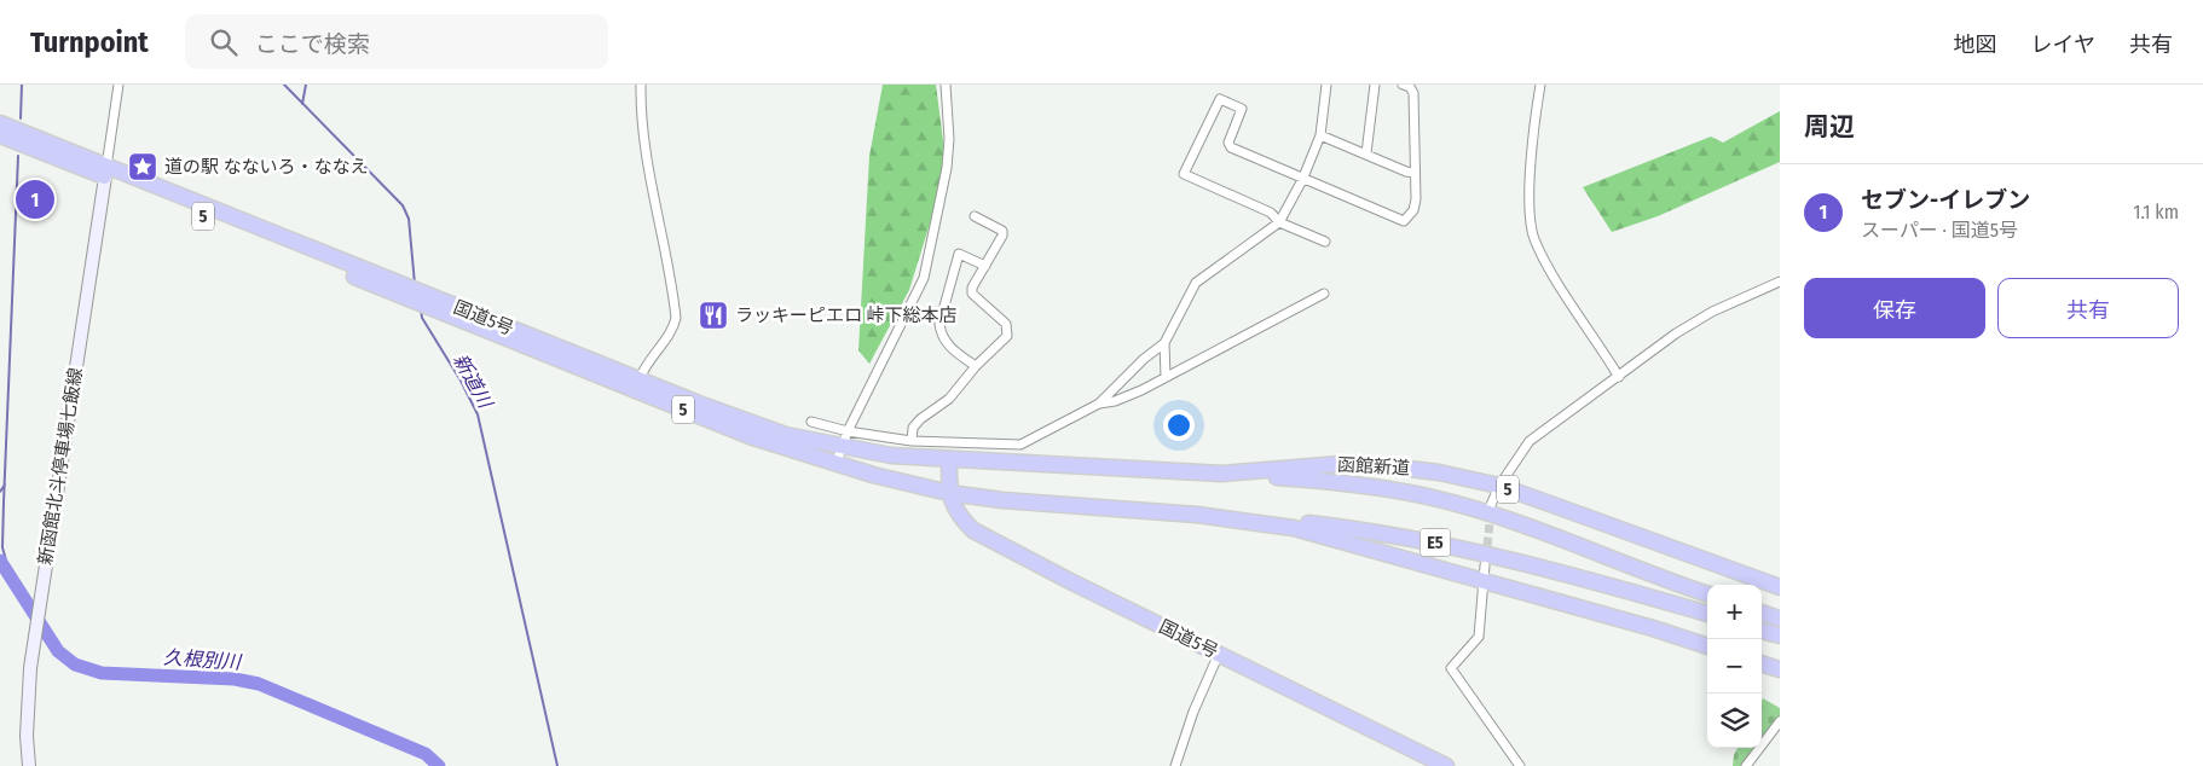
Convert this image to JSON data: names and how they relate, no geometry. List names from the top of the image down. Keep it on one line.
{"streets":{"highway":["5","国道5号","函館新道","E5"],"main road":["新函館北斗停車場七飯線"]},"crossings":[["5","国道5号"],["5","E5"],["国道5号","新函館北斗停車場七飯線"],["国道5号","函館新道"],["函館新道","E5"]],"water":["新道川","久根別川"],"places":{"place":["道の駅 なないろ・ななえ"],"restaurant":["ラッキーピエロ 峠下総本店"]},"page":{"header":"Turnpoint","search":"ここで検索","nav":["地図","レイヤ","共有"],"heading":"周辺","list":[{"mark":"1","name":"セブン-イレブン","note":"スーパー · 国道5号","value":"1.1 km"}],"pins":"1","buttons":["保存","共有"],"map_buttons":["+","−"]}}
